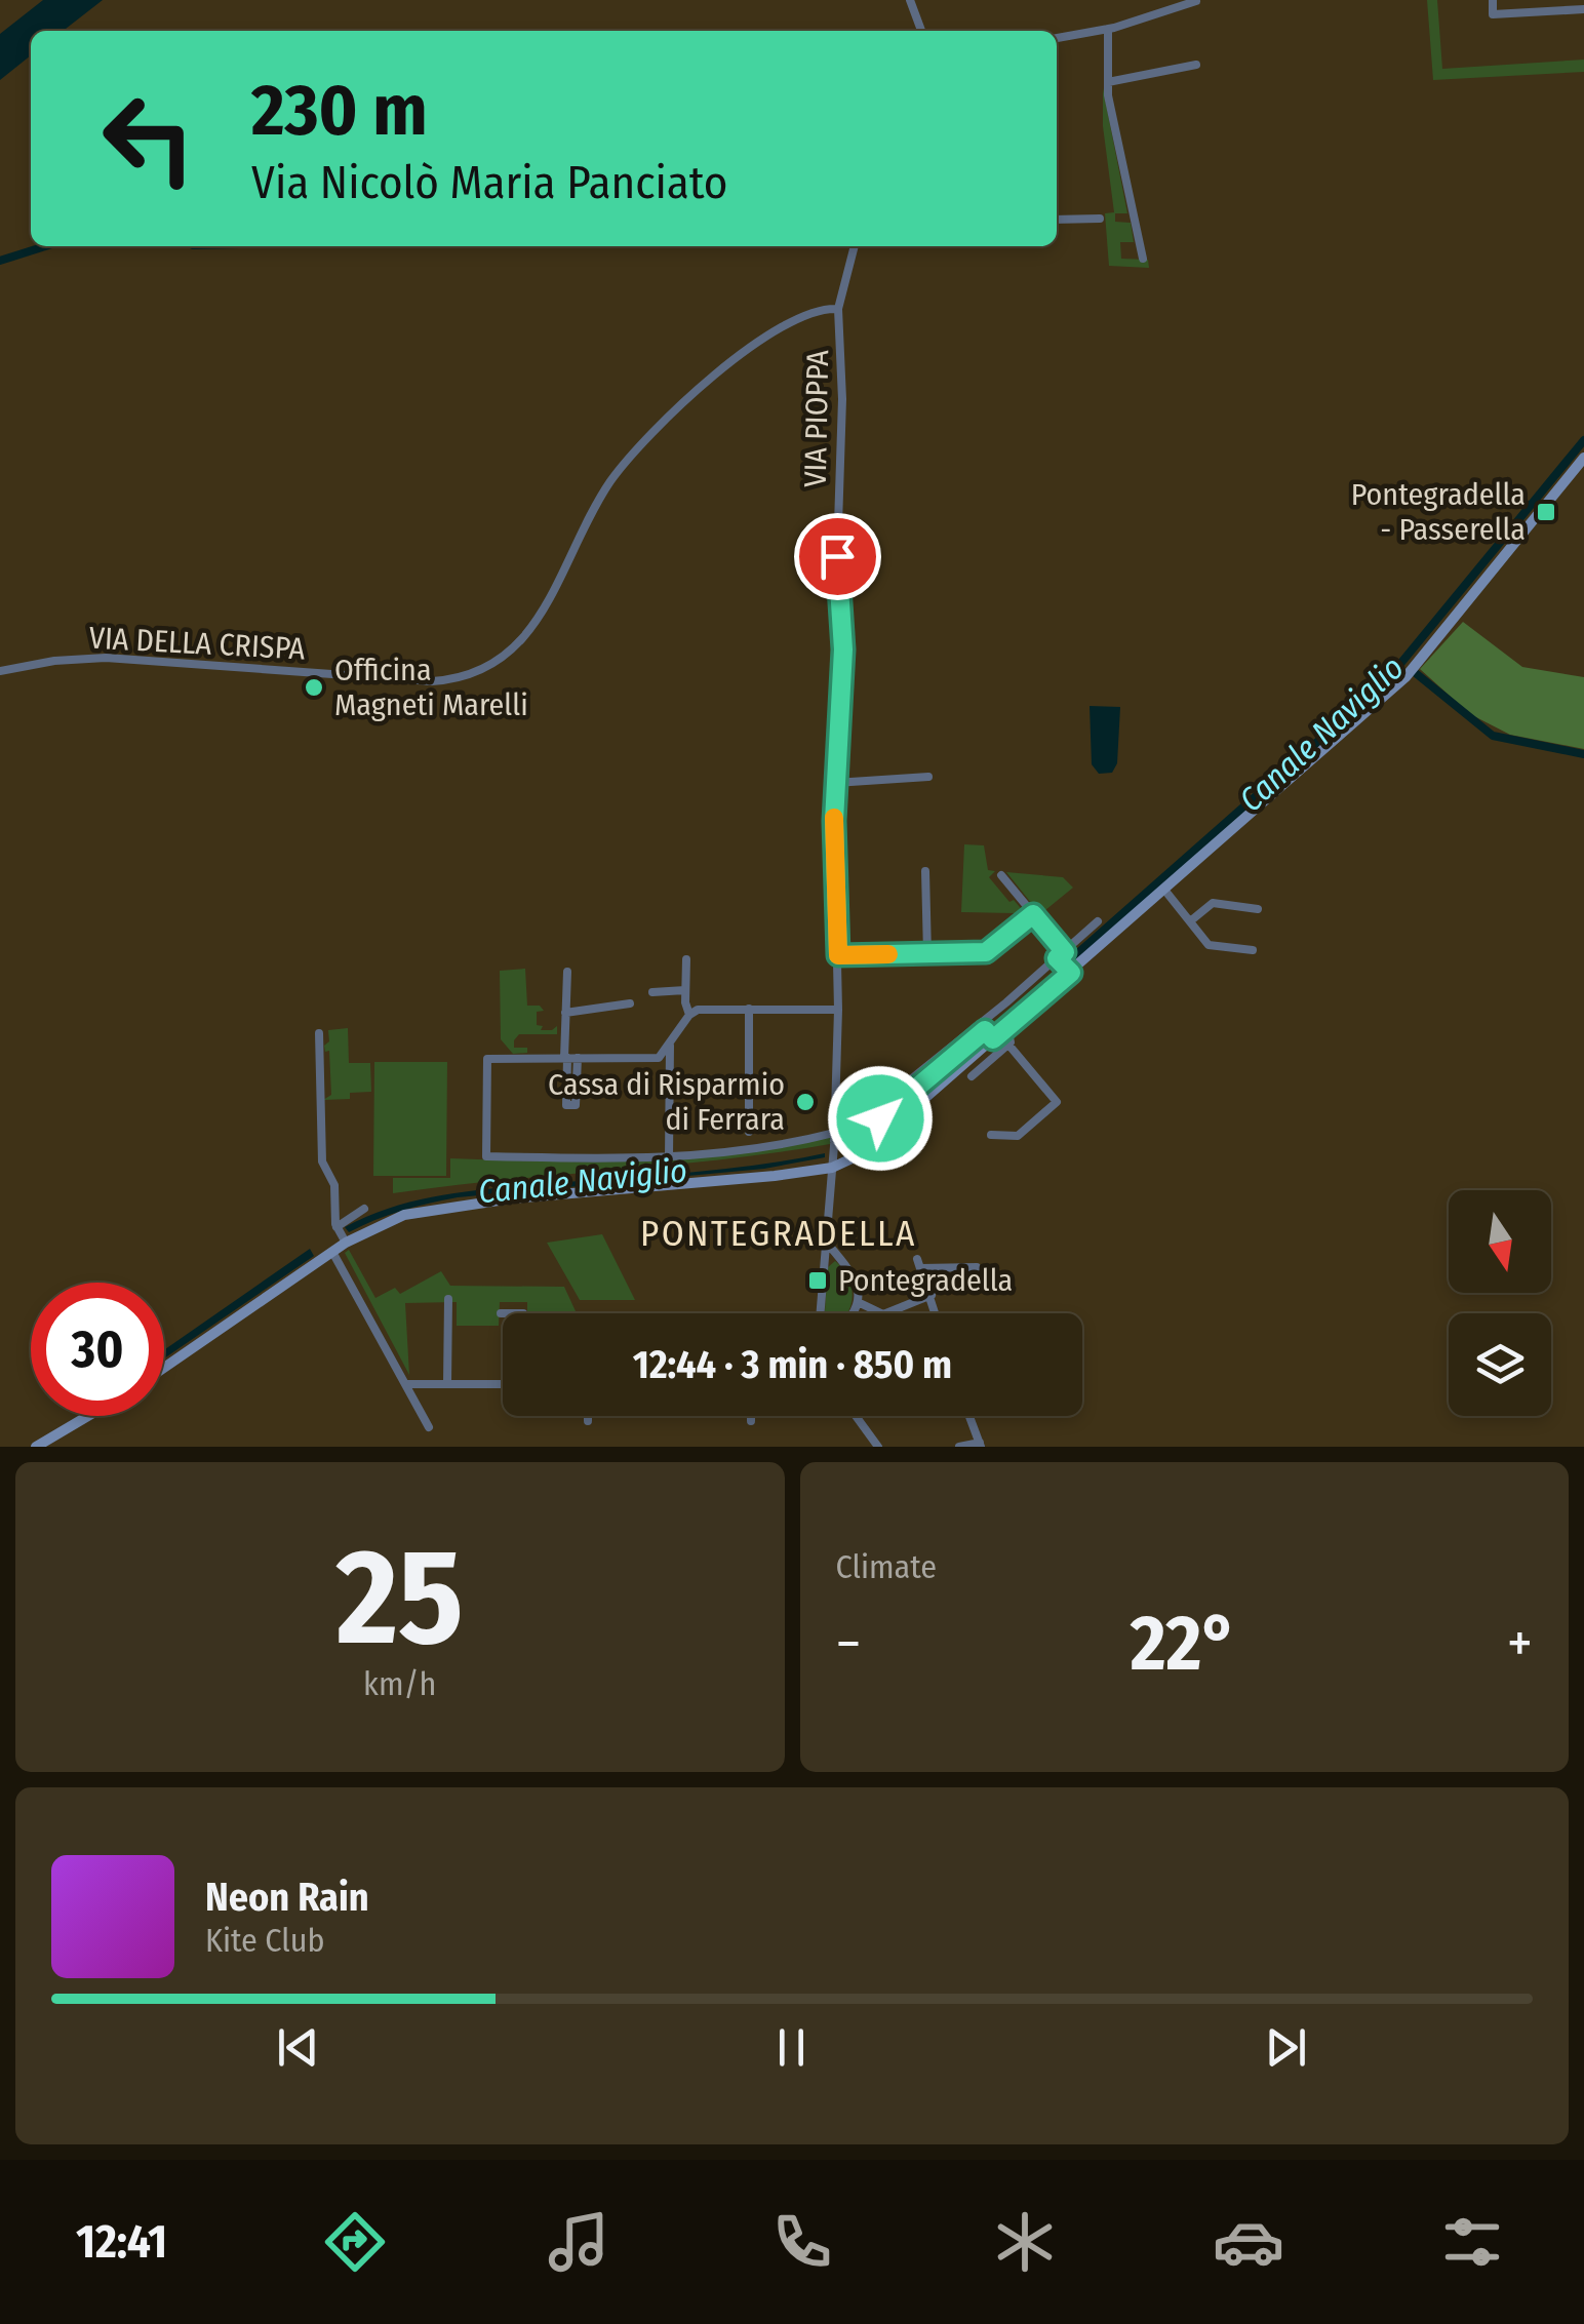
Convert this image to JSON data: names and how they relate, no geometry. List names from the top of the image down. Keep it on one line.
{"streets":{"street":["VIA PIOPPA","VIA DELLA CRISPA"]},"crossings":[["VIA PIOPPA","VIA DELLA CRISPA"]],"districts":["PONTEGRADELLA"],"water":["Canale Naviglio"],"places":{"transit":["Pontegradella - Passerella","Pontegradella"],"other":["Officina Magneti Marelli","Cassa di Risparmio di Ferrara"]},"north":"bottom","page":{"turn":["230 m","Via Nicolò Maria Panciato"],"limit":"30","trip":"12:44 · 3 min · 850 m","tile":[["25","km/h"],"Climate"],"heat":["−","22°","+"],"song":["Neon Rain","Kite Club"],"tabs":"12:41"}}
